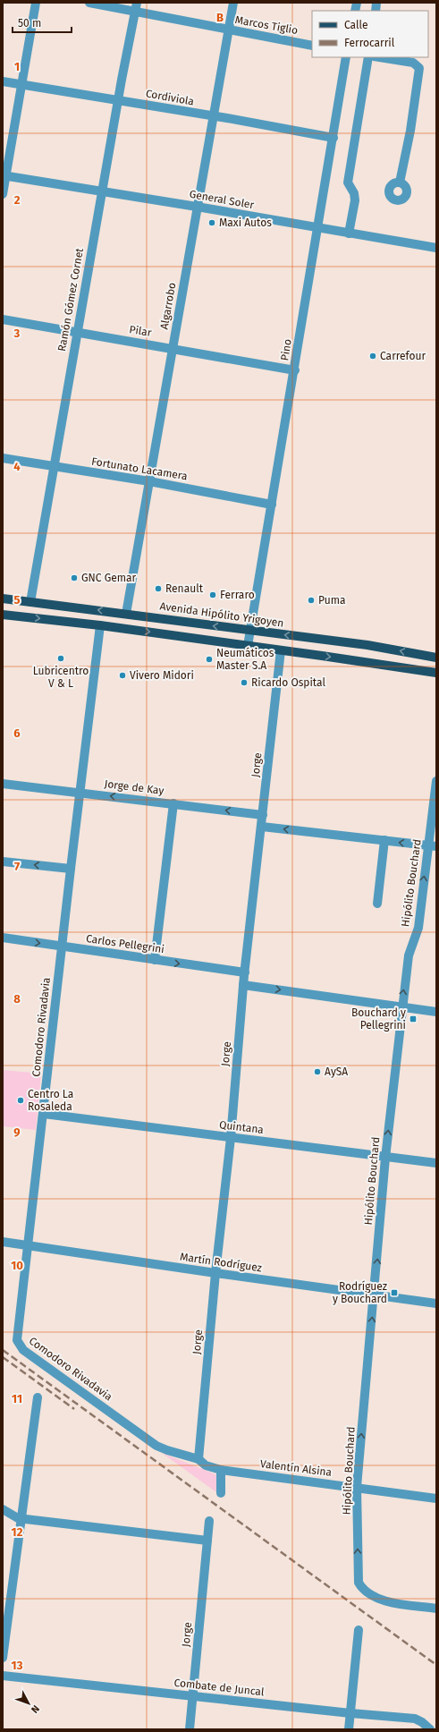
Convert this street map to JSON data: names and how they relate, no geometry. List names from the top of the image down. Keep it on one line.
{"streets":{"main road":["Avenida Hipólito Yrigoyen"],"street":["Marcos Tiglio","Cordiviola","General Soler","Ramón Gómez Cornet","Algarrobo","Pilar","Pino","Fortunato Lacamera","Jorge","Jorge de Kay","Hipólito Bouchard","Carlos Pellegrini","Comodoro Rivadavia","Quintana","Martín Rodríguez","Valentín Alsina","Combate de Juncal"]},"crossings":[["Marcos Tiglio","Ramón Gómez Cornet"],["Marcos Tiglio","Algarrobo"],["Cordiviola","Ramón Gómez Cornet"],["Cordiviola","Algarrobo"],["Cordiviola","Pino"],["General Soler","Ramón Gómez Cornet"],["General Soler","Algarrobo"],["General Soler","Pino"],["Ramón Gómez Cornet","Pilar"],["Ramón Gómez Cornet","Fortunato Lacamera"],["Ramón Gómez Cornet","Avenida Hipólito Yrigoyen"],["Algarrobo","Pilar"],["Algarrobo","Fortunato Lacamera"],["Algarrobo","Avenida Hipólito Yrigoyen"],["Pilar","Pino"],["Pino","Fortunato Lacamera"],["Pino","Avenida Hipólito Yrigoyen"],["Jorge","Jorge de Kay"],["Jorge","Carlos Pellegrini"],["Jorge","Comodoro Rivadavia"],["Jorge","Quintana"],["Jorge","Martín Rodríguez"],["Jorge","Valentín Alsina"],["Jorge","Combate de Juncal"],["Jorge de Kay","Comodoro Rivadavia"],["Hipólito Bouchard","Quintana"],["Hipólito Bouchard","Martín Rodríguez"],["Hipólito Bouchard","Valentín Alsina"],["Carlos Pellegrini","Comodoro Rivadavia"],["Comodoro Rivadavia","Quintana"],["Comodoro Rivadavia","Martín Rodríguez"],["Comodoro Rivadavia","Valentín Alsina"]],"one_way":["Jorge de Kay","Hipólito Bouchard"],"places":{"other":["Maxi Autos","Carrefour","GNC Gemar","Renault","Ferraro","Puma","Lubricentro V & L","Neumáticos Master S.A","Vivero Midori","Ricardo Ospital","AySA","Centro La Rosaleda"],"transit":["Bouchard y Pellegrini","Rodríguez y Bouchard"]},"legend":["Calle","Ferrocarril"],"scale_bar":"50 m","north":"bottom right","grid":{"columns":["B"],"rows":["1","2","3","4","5","6","7","8","9","10","11","12","13"]}}
